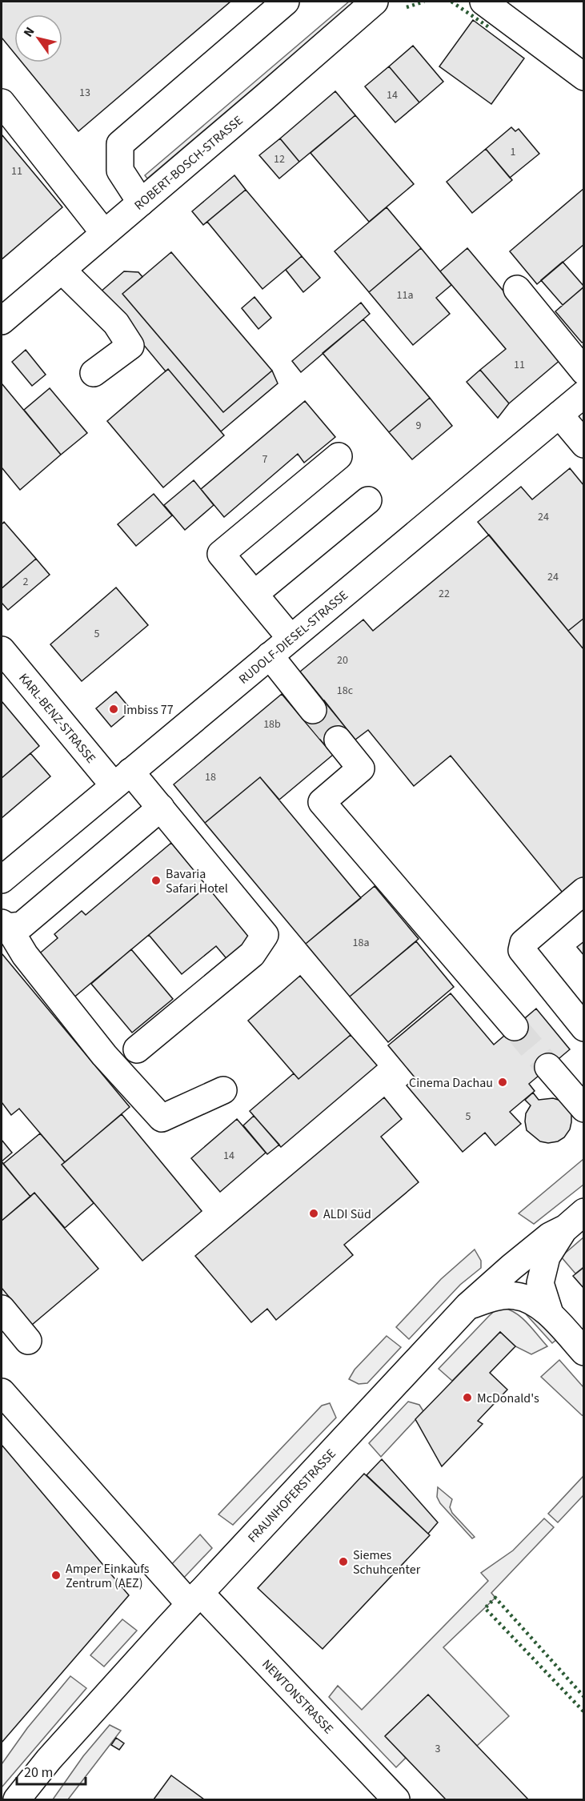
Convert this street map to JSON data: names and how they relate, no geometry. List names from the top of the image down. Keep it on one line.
{"streets":{"street":["ROBERT-BOSCH-STRASSE","RUDOLF-DIESEL-STRASSE","KARL-BENZ-STRASSE","FRAUNHOFERSTRASSE","NEWTONSTRASSE"]},"crossings":[["RUDOLF-DIESEL-STRASSE","KARL-BENZ-STRASSE"],["FRAUNHOFERSTRASSE","NEWTONSTRASSE"]],"places":["Imbiss 77","Bavaria Safari Hotel","Cinema Dachau","ALDI Süd","McDonald's","Siemes Schuhcenter","Amper Einkaufs Zentrum (AEZ)"],"house_numbers":["13","14","1","12","11","11a","11","9","7","24","24","2","22","5","20","18c","18b","18","18a","5","14","3"],"scale_bar":"20 m","north":"top left"}
